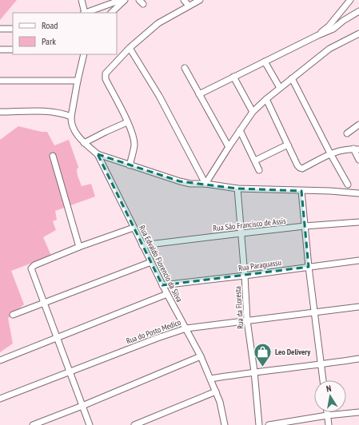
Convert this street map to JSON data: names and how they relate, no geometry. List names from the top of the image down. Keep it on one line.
{"streets":{"street":["Rua São Francisco de Assis","Rua Edvaldo Florencio da Silva","Rua Paraguassu","Rua da Floresta","Rua do Posto Medico"]},"crossings":[["Rua São Francisco de Assis","Rua Edvaldo Florencio da Silva"],["Rua São Francisco de Assis","Rua da Floresta"],["Rua Edvaldo Florencio da Silva","Rua Paraguassu"],["Rua Edvaldo Florencio da Silva","Rua do Posto Medico"],["Rua Paraguassu","Rua da Floresta"],["Rua da Floresta","Rua do Posto Medico"]],"places":{"shop":["Leo Delivery"]},"legend":["Road","Park"],"north":"top"}
